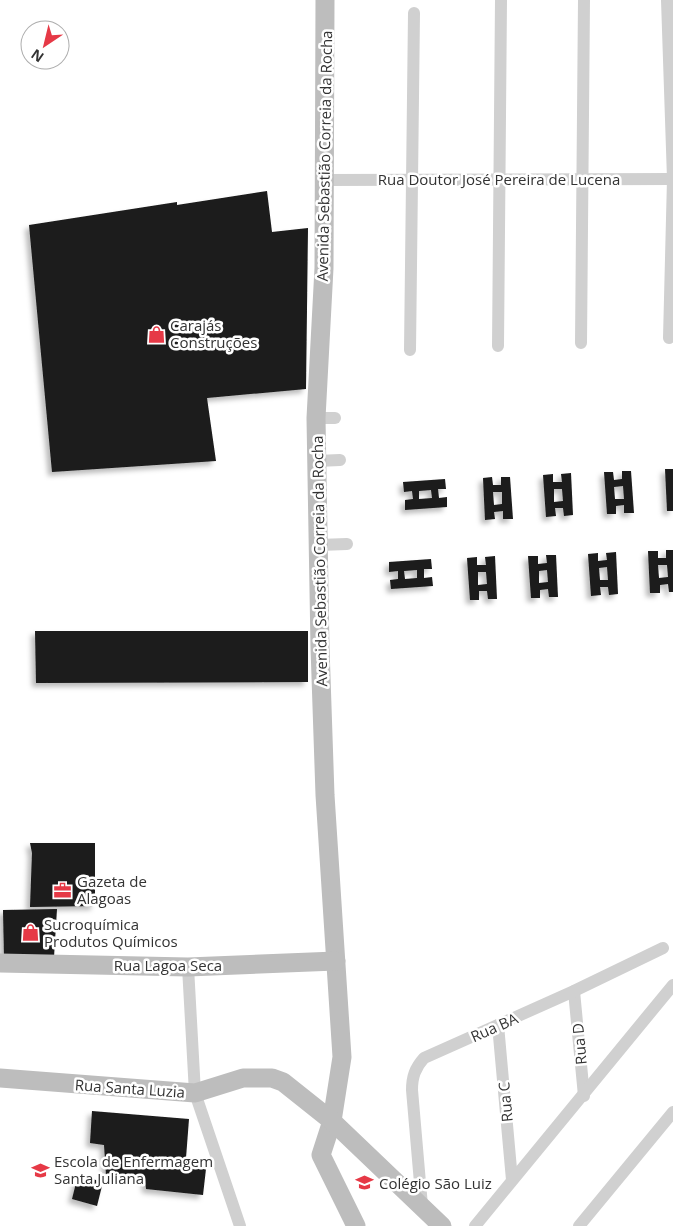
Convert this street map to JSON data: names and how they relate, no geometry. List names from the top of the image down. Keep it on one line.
{"streets":{"street":["Avenida Sebastião Correia da Rocha","Rua Doutor José Pereira de Lucena","Rua Lagoa Seca","Rua BA","Rua D","Rua Santa Luzia","Rua C"]},"crossings":[["Avenida Sebastião Correia da Rocha","Rua Doutor José Pereira de Lucena"],["Avenida Sebastião Correia da Rocha","Rua Lagoa Seca"],["Avenida Sebastião Correia da Rocha","Rua Santa Luzia"],["Rua BA","Rua D"],["Rua BA","Rua Santa Luzia"],["Rua BA","Rua C"]],"places":{"shop":["Carajás Construções","Sucroquímica Produtos Químicos"],"office":["Gazeta de Alagoas"],"school or university":["Escola de Enfermagem Santa Juliana","Colégio São Luiz"]},"north":"bottom left"}
